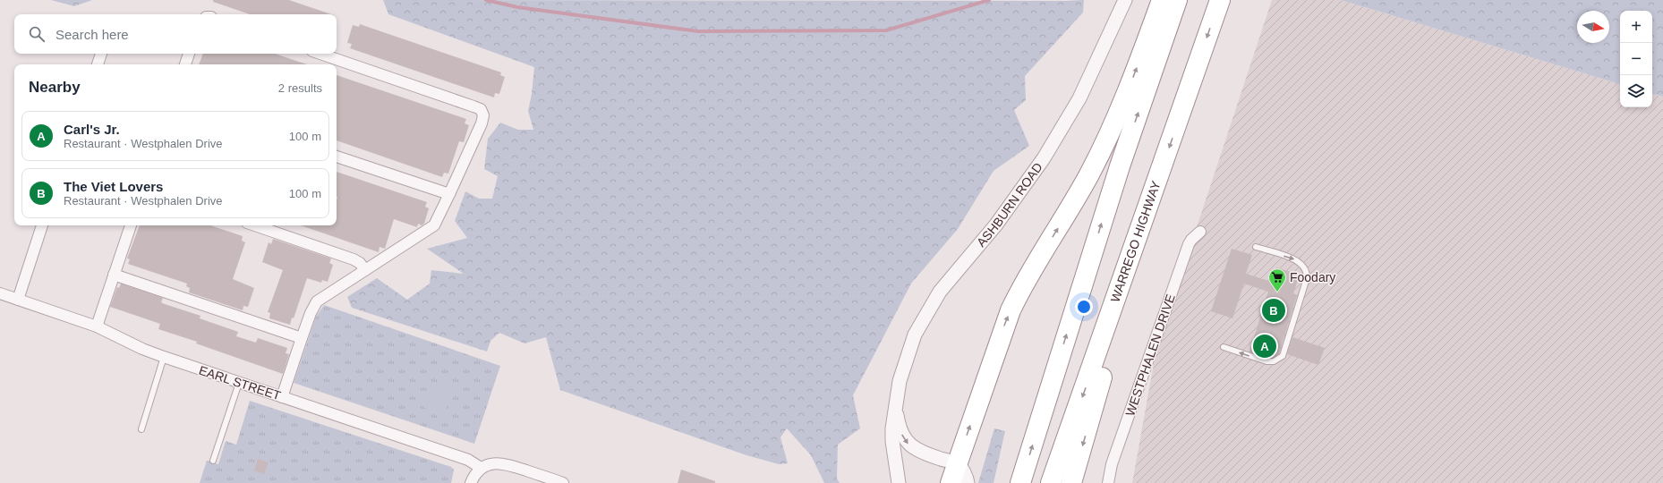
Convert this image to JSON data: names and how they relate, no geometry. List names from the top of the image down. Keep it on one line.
{"streets":{"highway":["WARREGO HIGHWAY"],"street":["ASHBURN ROAD","WESTPHALEN DRIVE","EARL STREET"]},"places":{"supermarket":["Foodary"]},"north":"right","page":{"map_buttons":["+","−"],"search":"Search here","heading":["Nearby","2 results"],"list":[{"mark":"A","name":"Carl's Jr.","note":"Restaurant · Westphalen Drive","value":"100 m"},{"mark":"B","name":"The Viet Lovers","note":"Restaurant · Westphalen Drive","value":"100 m"}],"pins":["B","A"]}}
